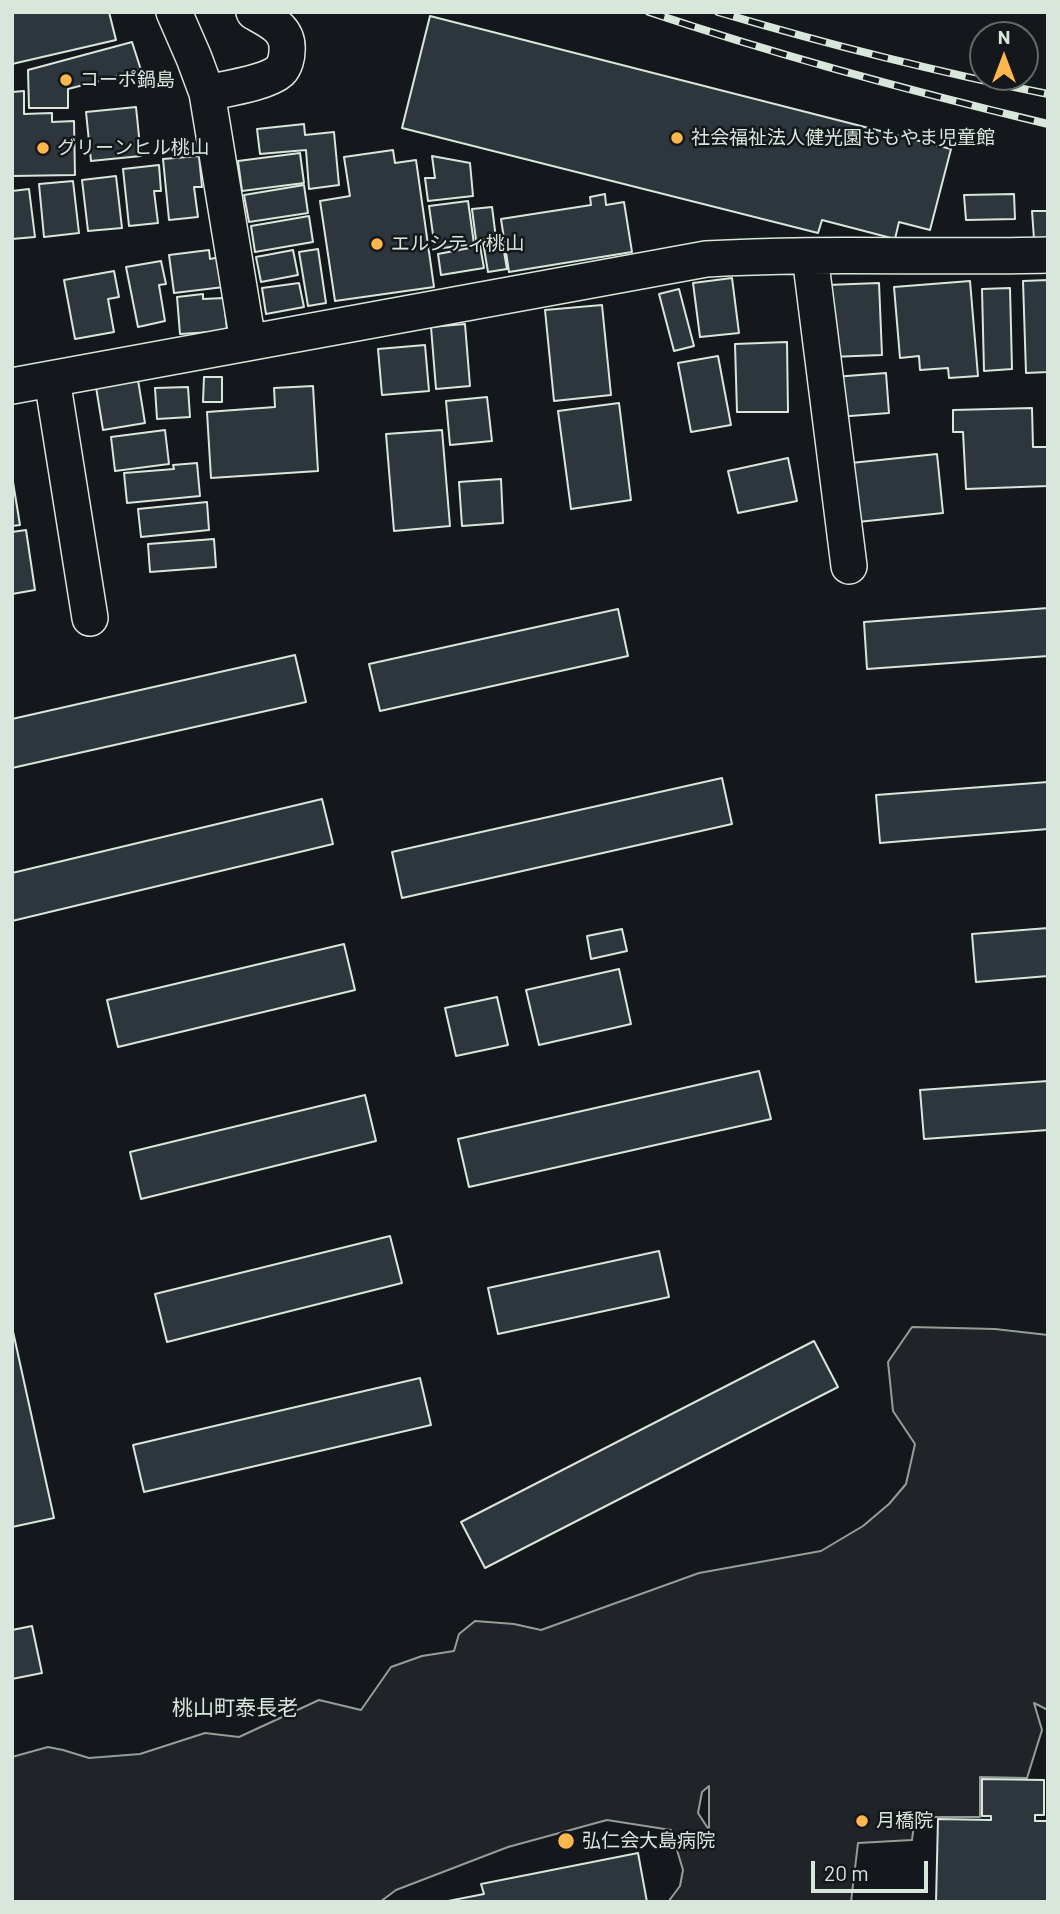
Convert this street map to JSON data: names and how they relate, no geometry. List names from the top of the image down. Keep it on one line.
{"districts":["桃山町泰長老"],"places":["コーポ鍋島","社会福祉法人健光園ももやま児童館","グリーンヒル桃山","エルシティ桃山","月橋院","弘仁会大島病院"],"scale_bar":"20 m","north":"top"}
